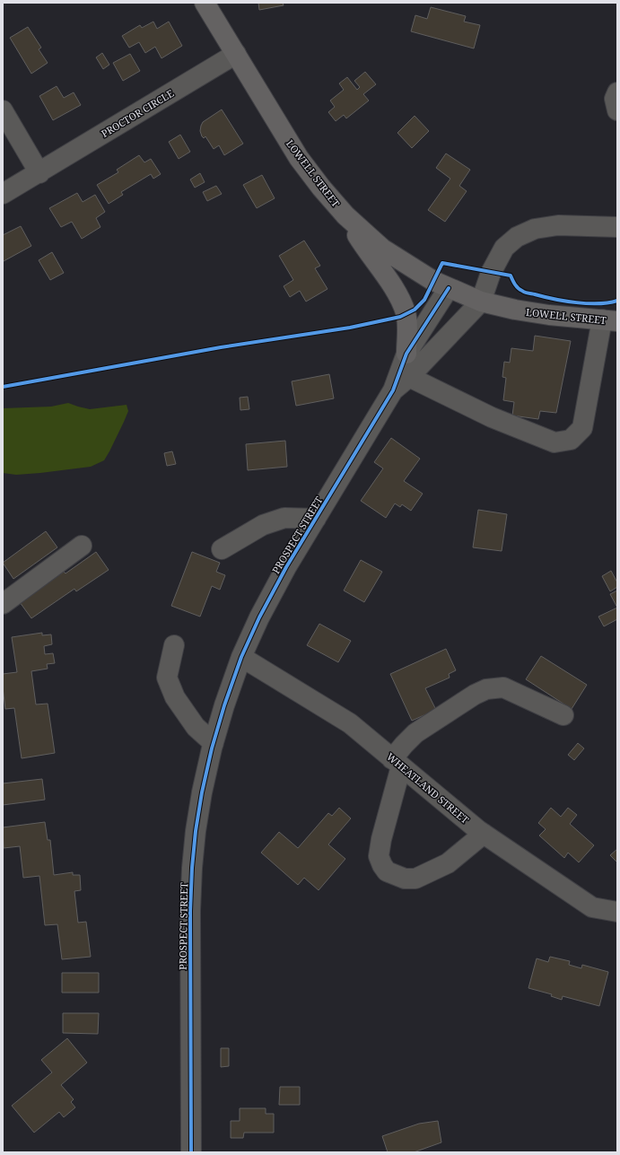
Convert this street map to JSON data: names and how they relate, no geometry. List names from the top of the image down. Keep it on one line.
{"streets":{"main road":["LOWELL STREET"],"street":["PROCTOR CIRCLE","PROSPECT STREET","WHEATLAND STREET"]},"crossings":[["PROCTOR CIRCLE","LOWELL STREET"],["LOWELL STREET","PROSPECT STREET"],["PROSPECT STREET","WHEATLAND STREET"]]}
